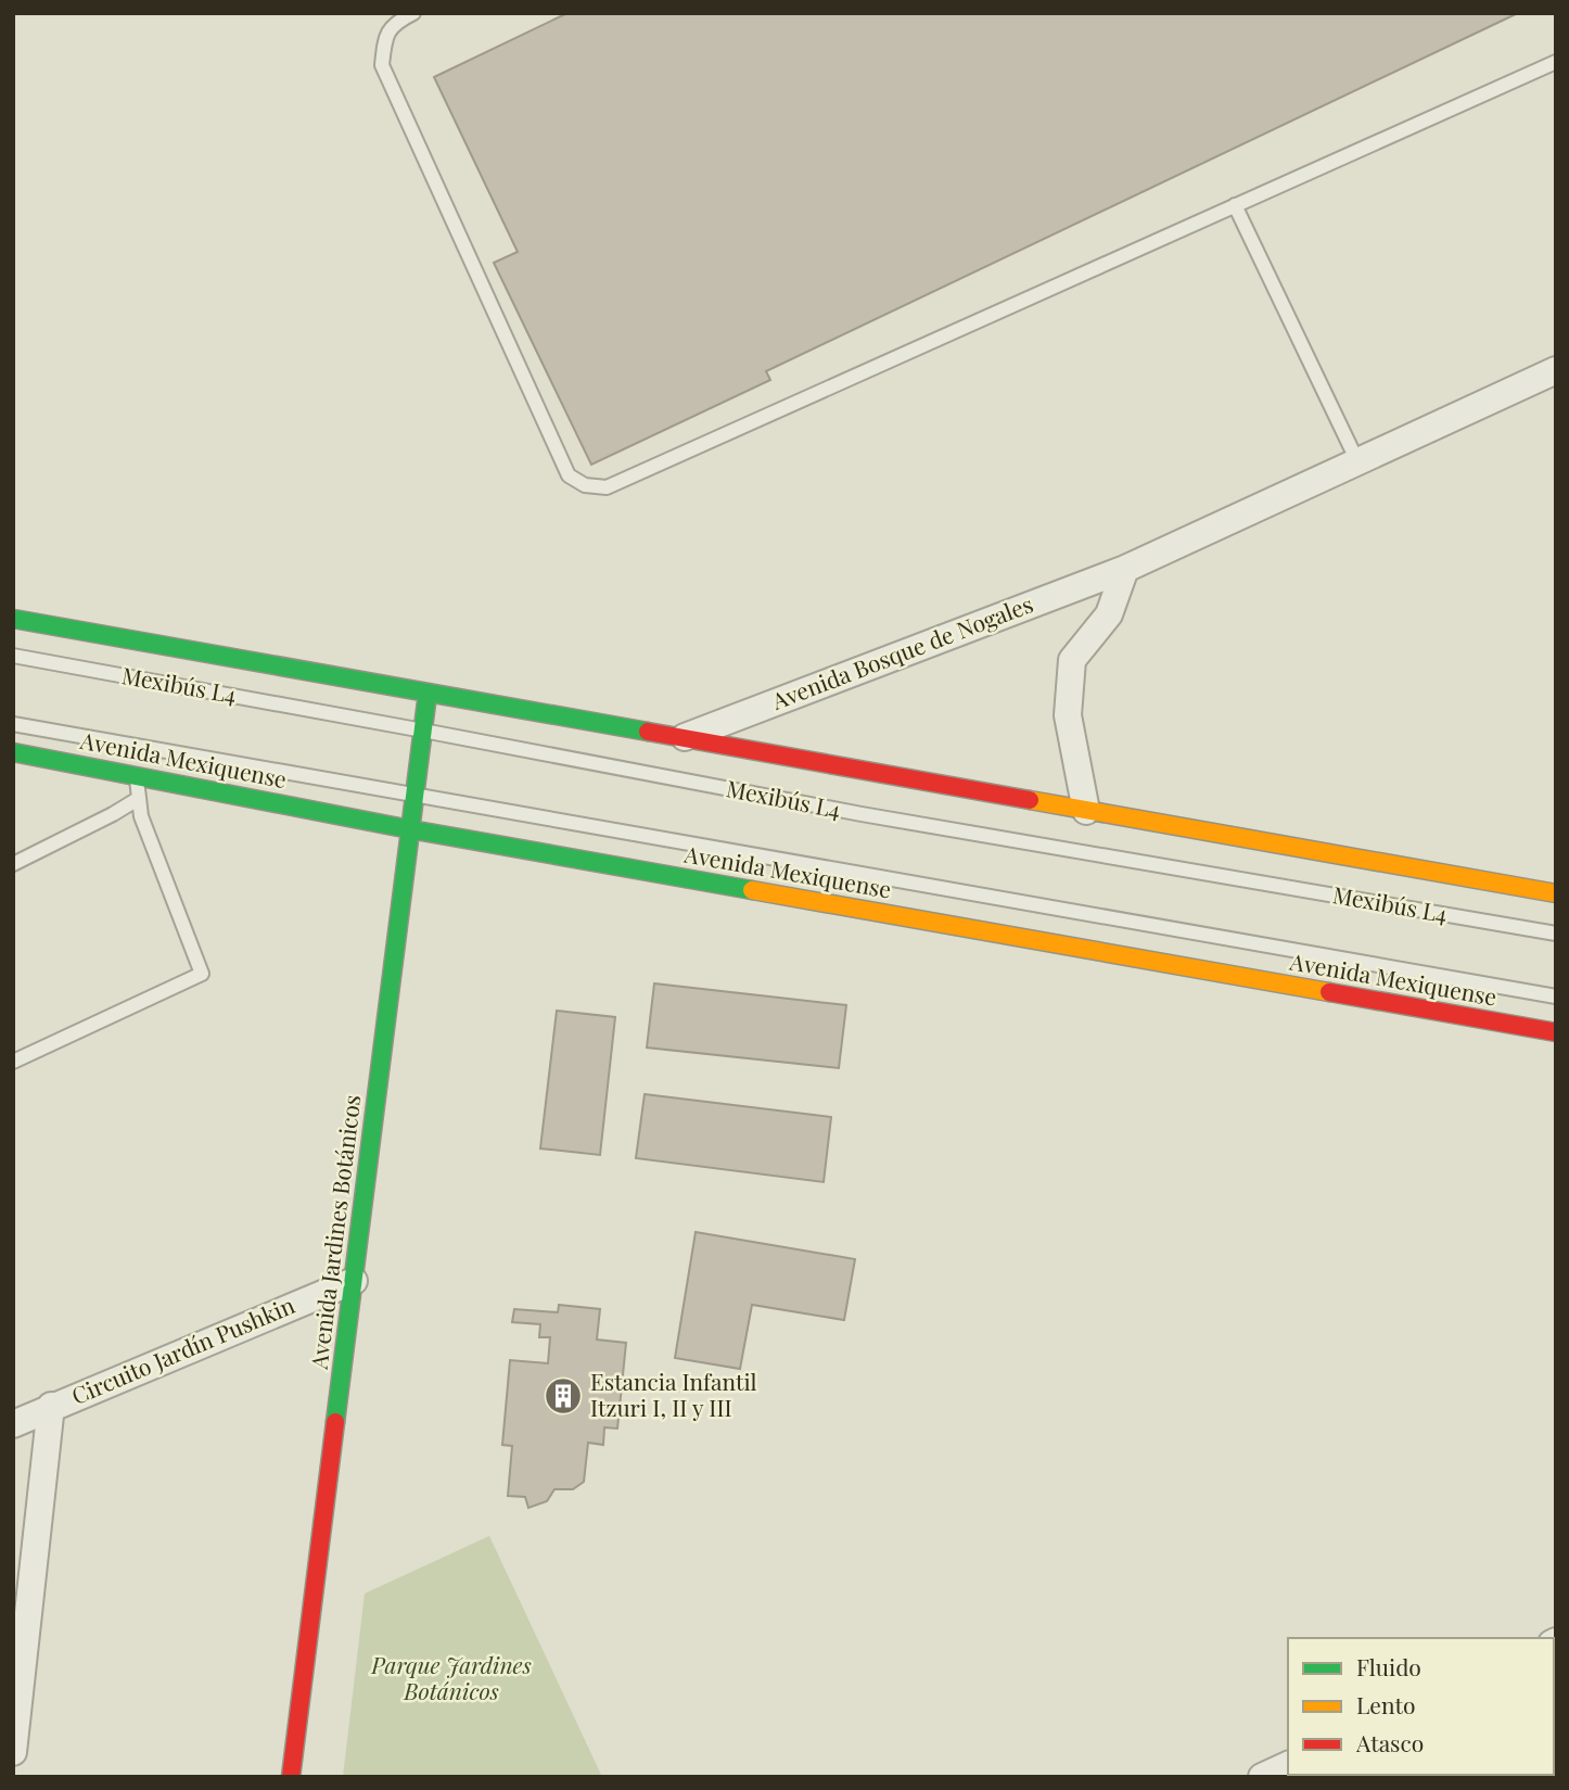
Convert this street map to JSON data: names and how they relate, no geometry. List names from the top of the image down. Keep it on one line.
{"streets":{"main road":["Avenida Mexiquense","Avenida Jardines Botánicos"],"street":["Avenida Bosque de Nogales","Circuito Jardín Pushkin"],"lane":["Mexibús L4"]},"crossings":[["Mexibús L4","Avenida Jardines Botánicos"],["Avenida Mexiquense","Avenida Jardines Botánicos"],["Avenida Jardines Botánicos","Circuito Jardín Pushkin"]],"parks":["Parque Jardines Botánicos"],"places":{"building":["Estancia Infantil Itzuri I, II y III"]},"legend":["Fluido","Lento","Atasco"]}
